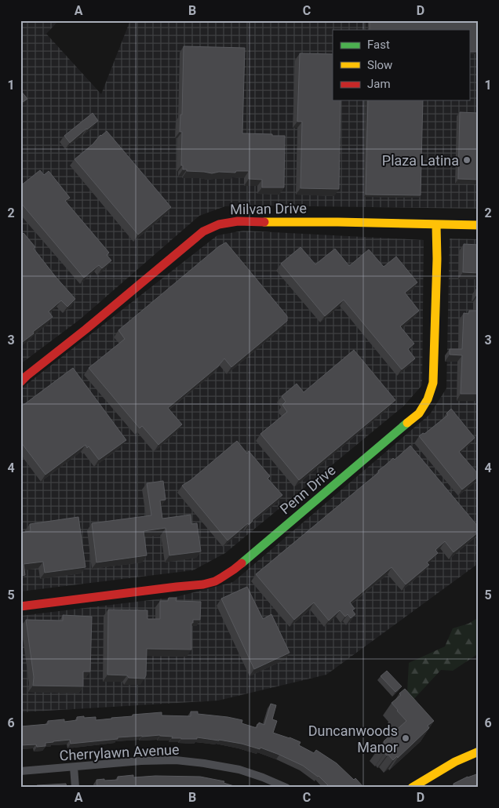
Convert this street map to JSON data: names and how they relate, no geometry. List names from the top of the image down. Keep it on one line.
{"streets":{"street":["Milvan Drive","Penn Drive","Cherrylawn Avenue"]},"crossings":[["Milvan Drive","Penn Drive"]],"places":["Plaza Latina","Duncanwoods Manor"],"legend":["Fast","Slow","Jam"],"grid":{"columns":["A","B","C","D"],"rows":["1","2","3","4","5","6"]}}
